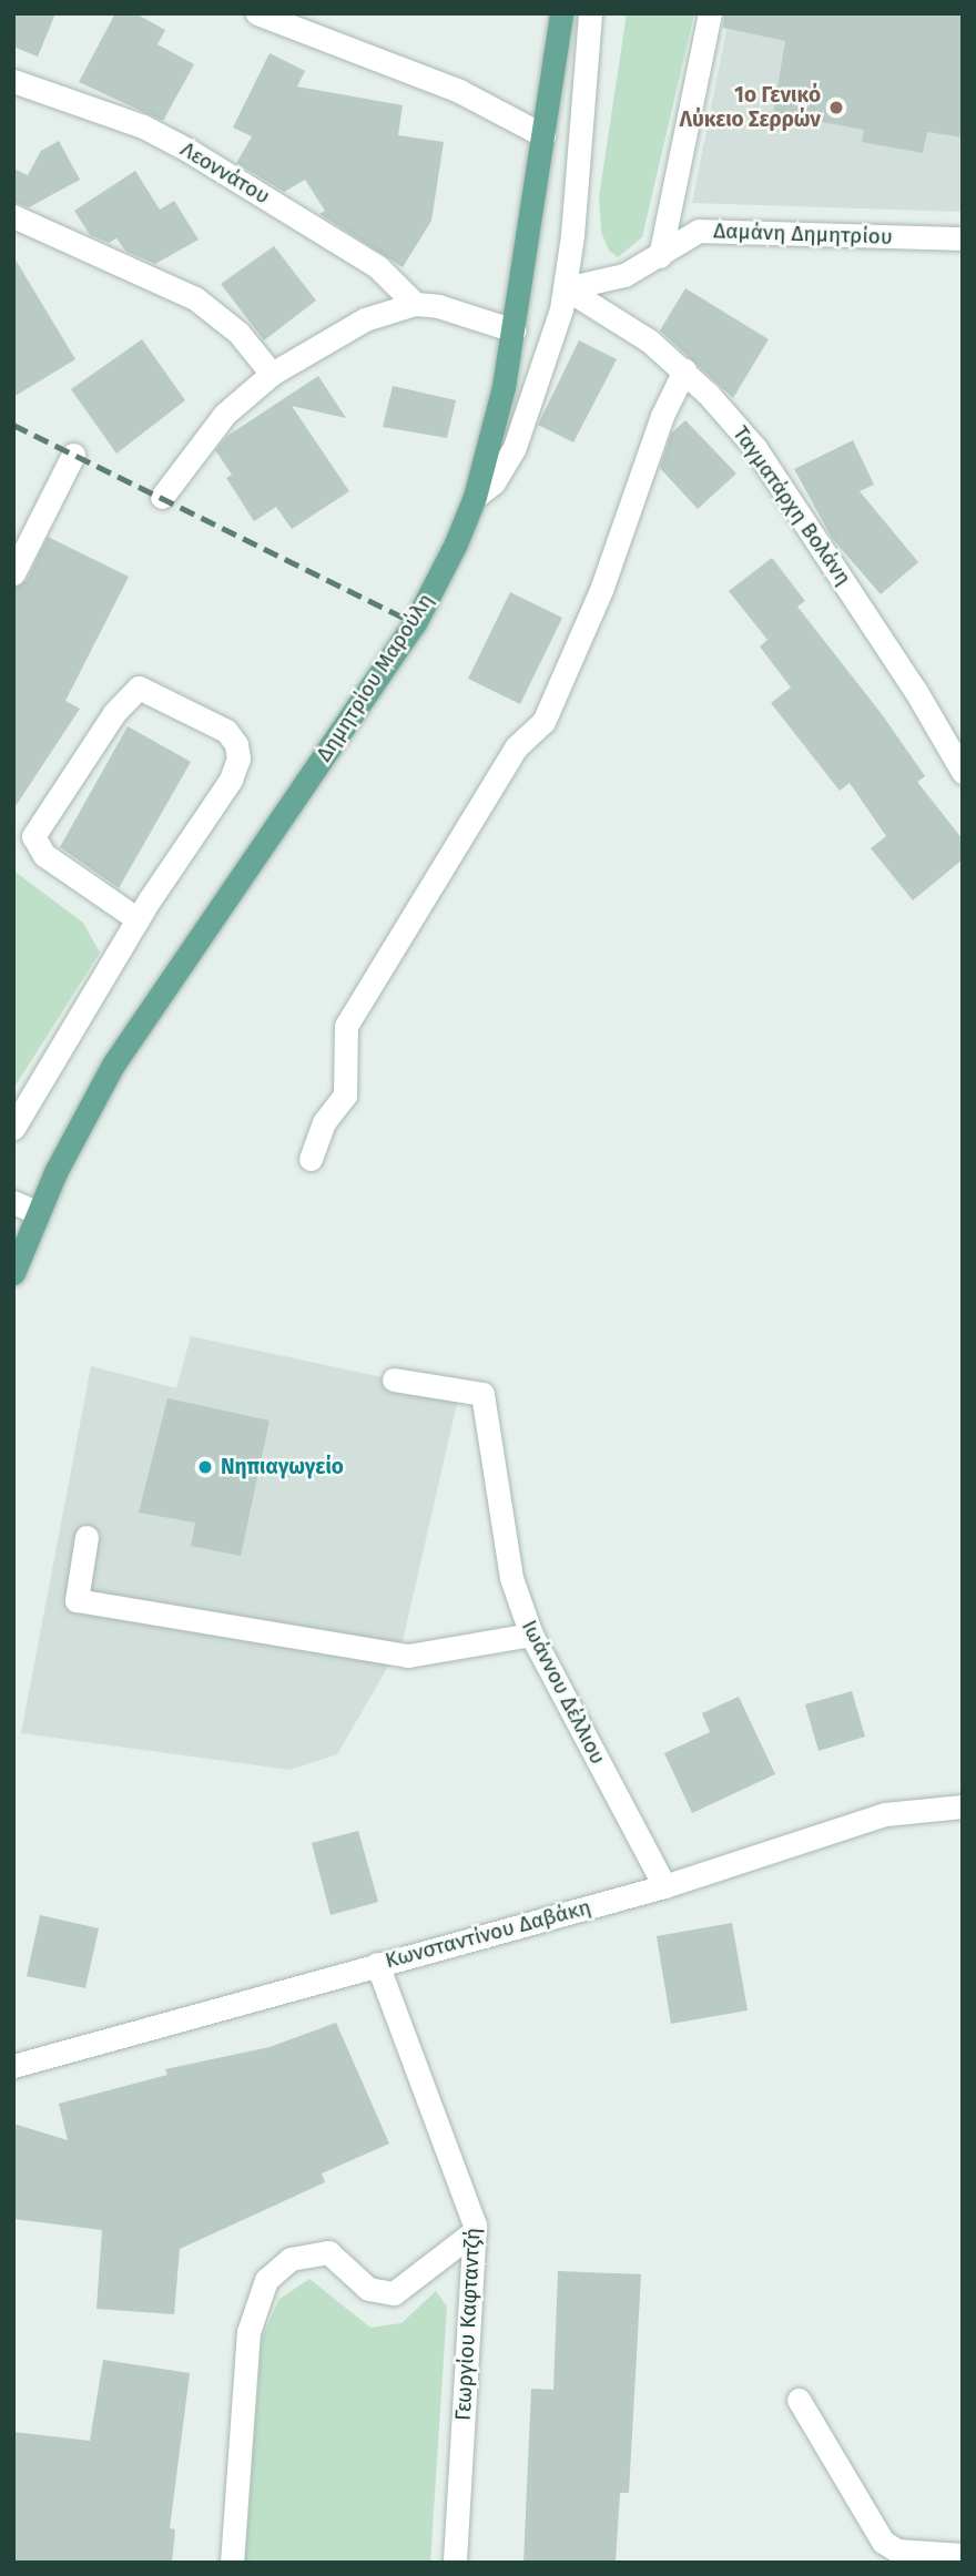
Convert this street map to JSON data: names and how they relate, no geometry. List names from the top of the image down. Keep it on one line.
{"streets":{"main road":["Δημητρίου Μαρούλη"],"street":["Λεοννάτου","Δαμάνη Δημητρίου","Ταγματάρχη Βολάνη","Ιωάννου Δέλλιου","Κωνσταντίνου Δαβάκη","Γεωργίου Καφταντζή"]},"crossings":[["Δαμάνη Δημητρίου","Ταγματάρχη Βολάνη"],["Ιωάννου Δέλλιου","Κωνσταντίνου Δαβάκη"],["Κωνσταντίνου Δαβάκη","Γεωργίου Καφταντζή"]],"places":["1ο Γενικό Λύκειο Σερρών","Νηπιαγωγείο"]}
